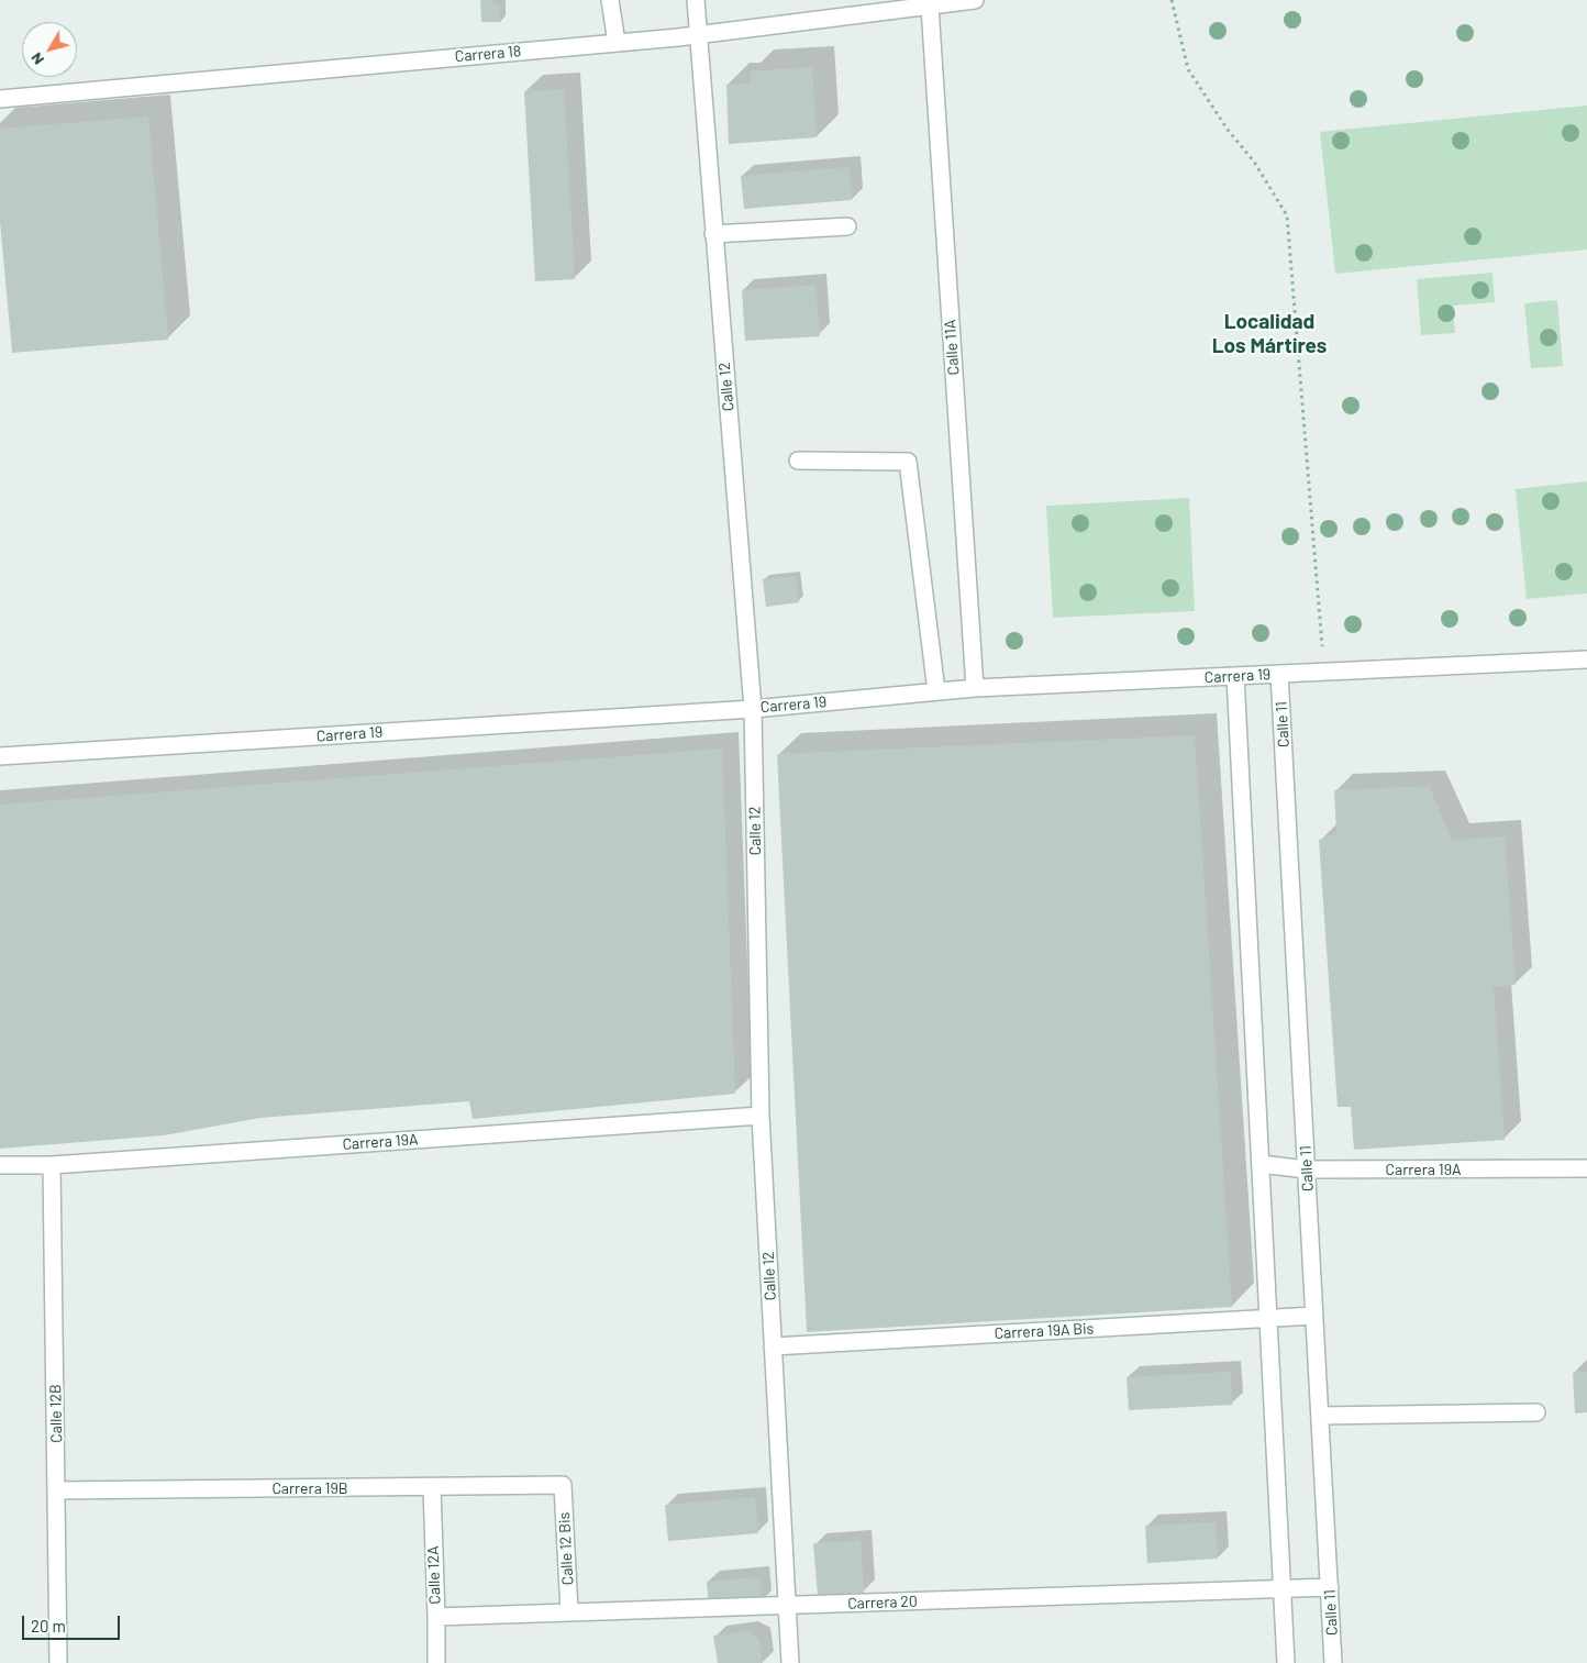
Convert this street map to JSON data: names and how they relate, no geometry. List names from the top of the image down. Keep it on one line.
{"streets":{"street":["Carrera 18","Calle 11A","Calle 12","Carrera 19","Calle 11","Carrera 19A","Carrera 19A Bis","Calle 12B","Carrera 19B","Calle 12 Bis","Calle 12A","Carrera 20"]},"crossings":[["Carrera 18","Calle 11A"],["Carrera 18","Calle 12"],["Calle 11A","Carrera 19"],["Calle 12","Carrera 19"],["Calle 12","Carrera 19A"],["Calle 12","Carrera 19A Bis"],["Calle 12","Carrera 20"],["Carrera 19","Calle 11"],["Calle 11","Carrera 19A"],["Calle 11","Carrera 19A Bis"],["Calle 11","Carrera 20"],["Carrera 19A","Calle 12B"],["Calle 12B","Carrera 19B"],["Carrera 19B","Calle 12 Bis"],["Carrera 19B","Calle 12A"],["Calle 12 Bis","Carrera 20"],["Calle 12A","Carrera 20"]],"districts":["Localidad Los Mártires"],"scale_bar":"20 m","north":"bottom left"}
